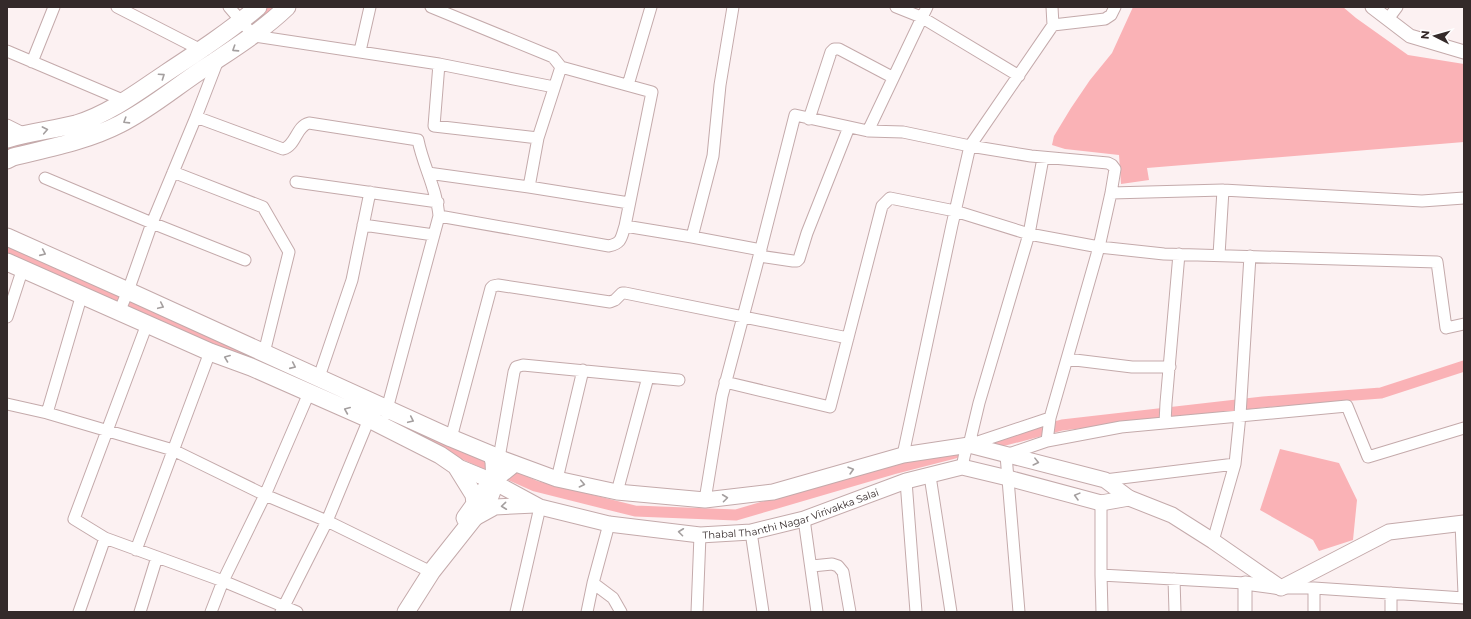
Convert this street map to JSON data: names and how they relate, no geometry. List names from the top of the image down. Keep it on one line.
{"streets":{"main road":["Thabal Thanthi Nagar Virivakka Salai"]},"north":"left"}
